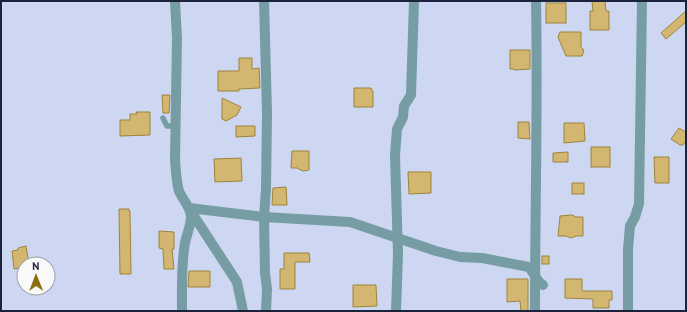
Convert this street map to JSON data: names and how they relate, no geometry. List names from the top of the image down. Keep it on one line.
{"north":"top"}
